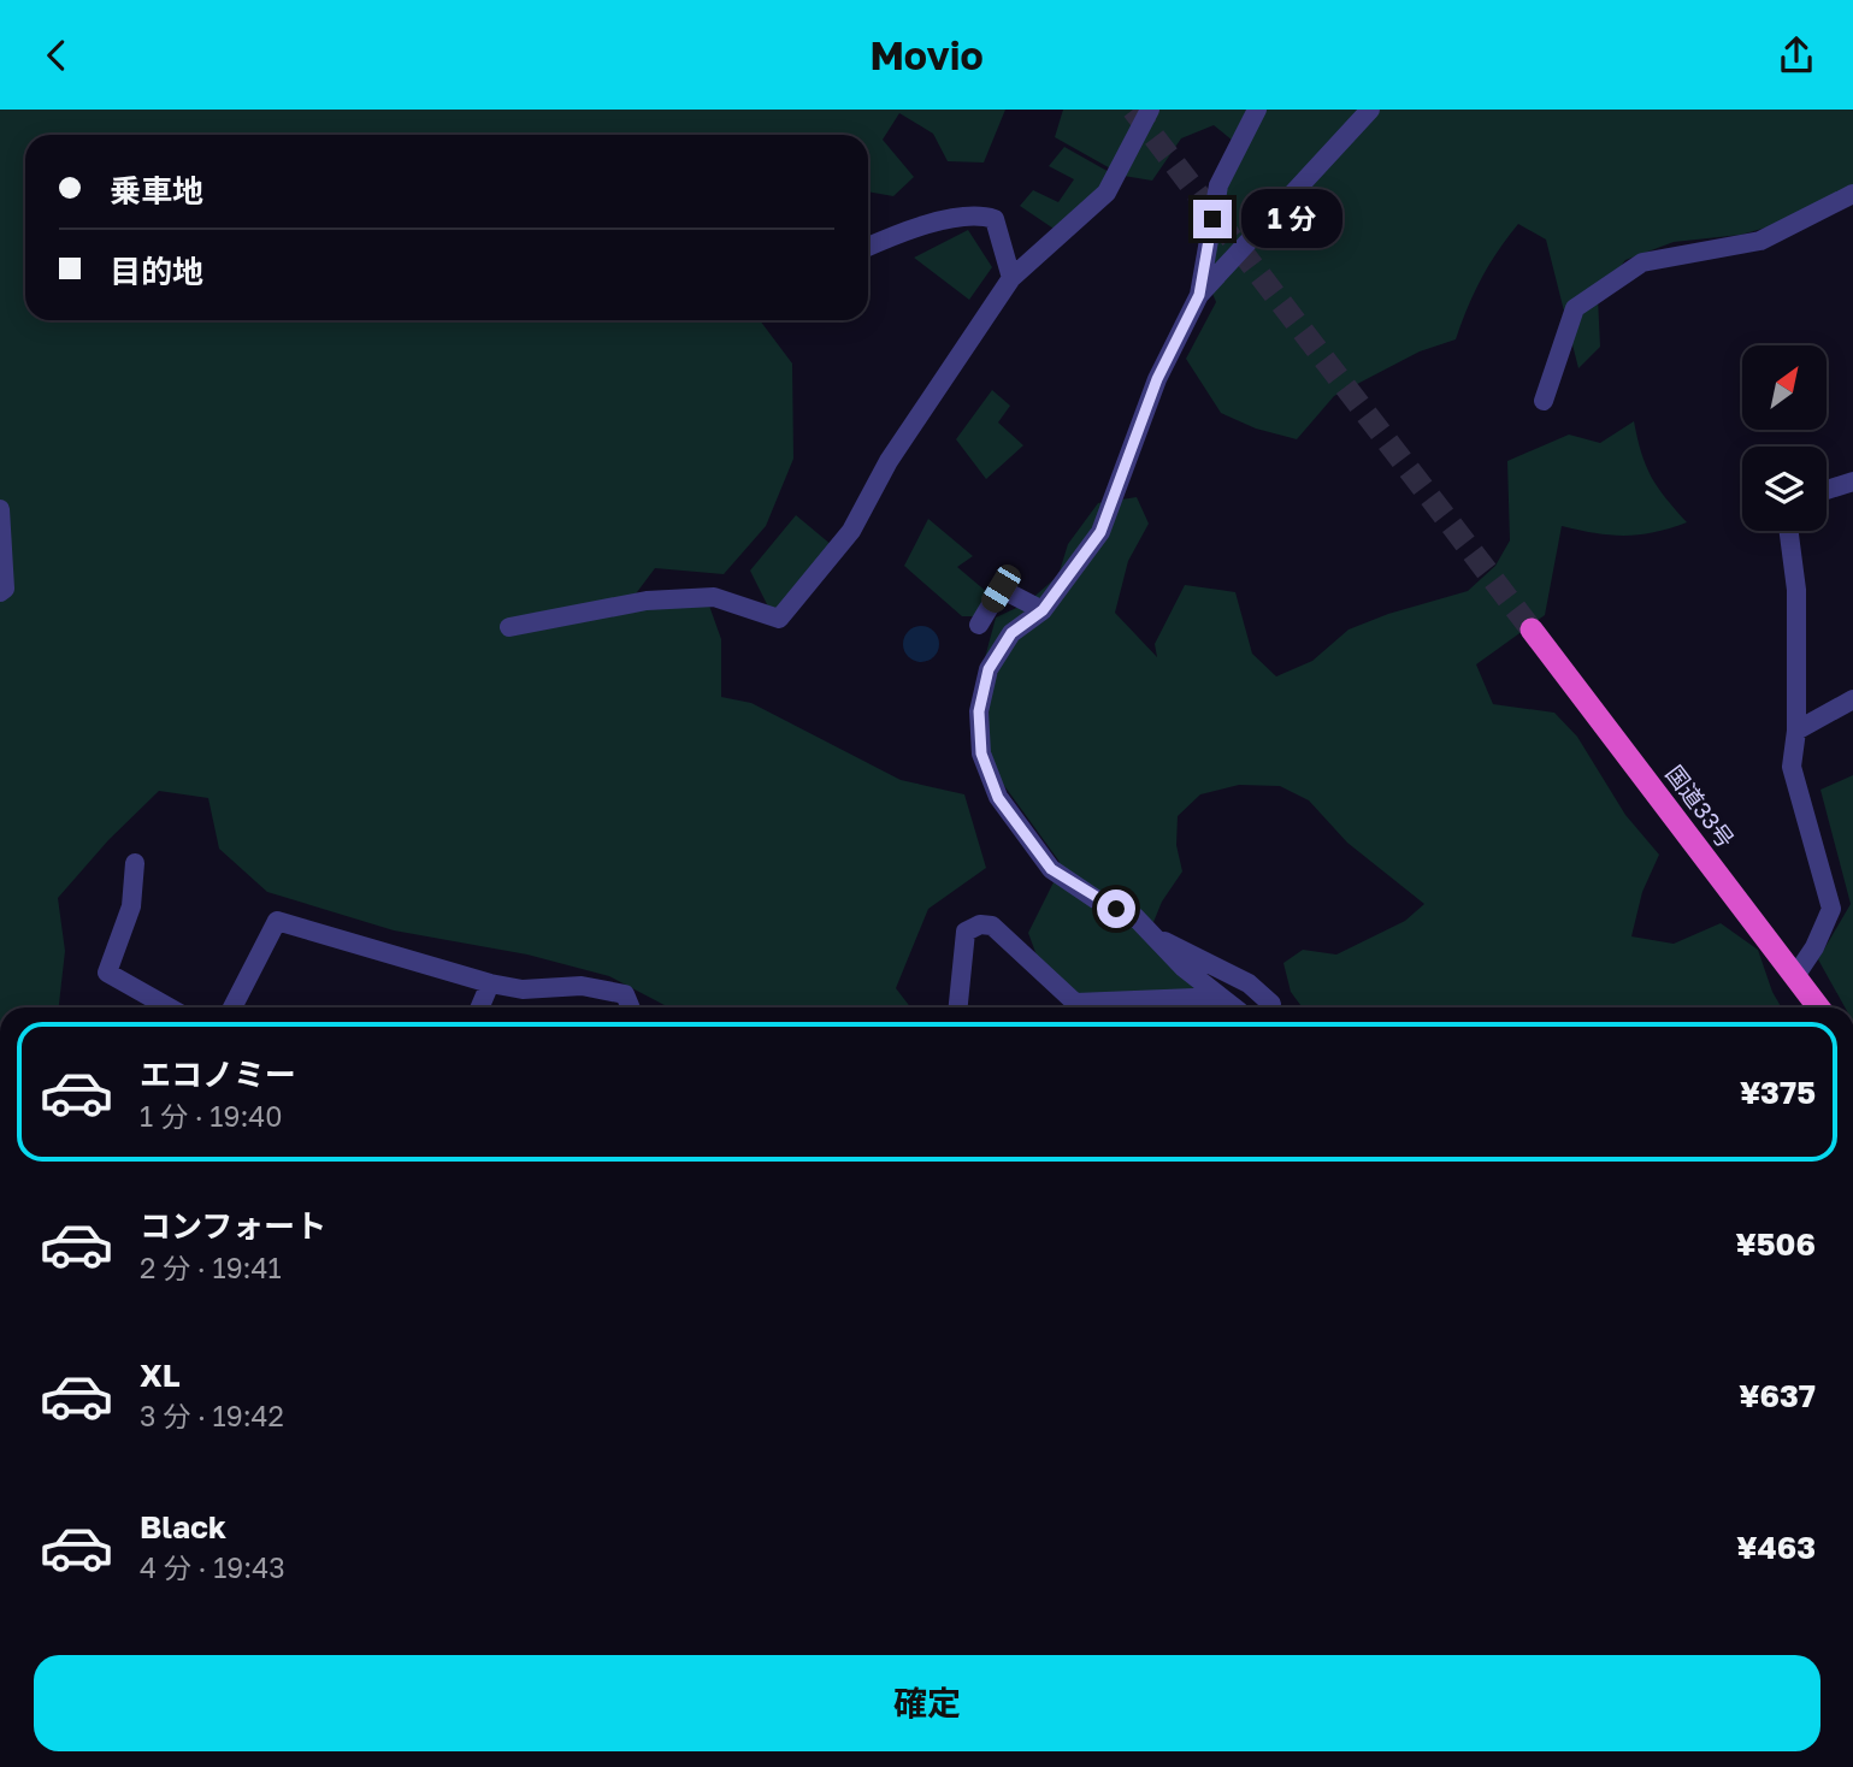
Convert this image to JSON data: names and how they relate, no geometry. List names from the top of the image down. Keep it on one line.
{"streets":{"highway":["国道33号"]},"north":"top right","page":{"header":"Movio","banner":["乗車地","目的地"],"bubble":"1 分","list":[{"name":"エコノミー","note":"1 分 · 19:40","value":"¥375"},{"name":"コンフォート","note":"2 分 · 19:41","value":"¥506"},{"name":"XL","note":"3 分 · 19:42","value":"¥637"},{"name":"Black","note":"4 分 · 19:43","value":"¥463"}],"buttons":"確定"}}
